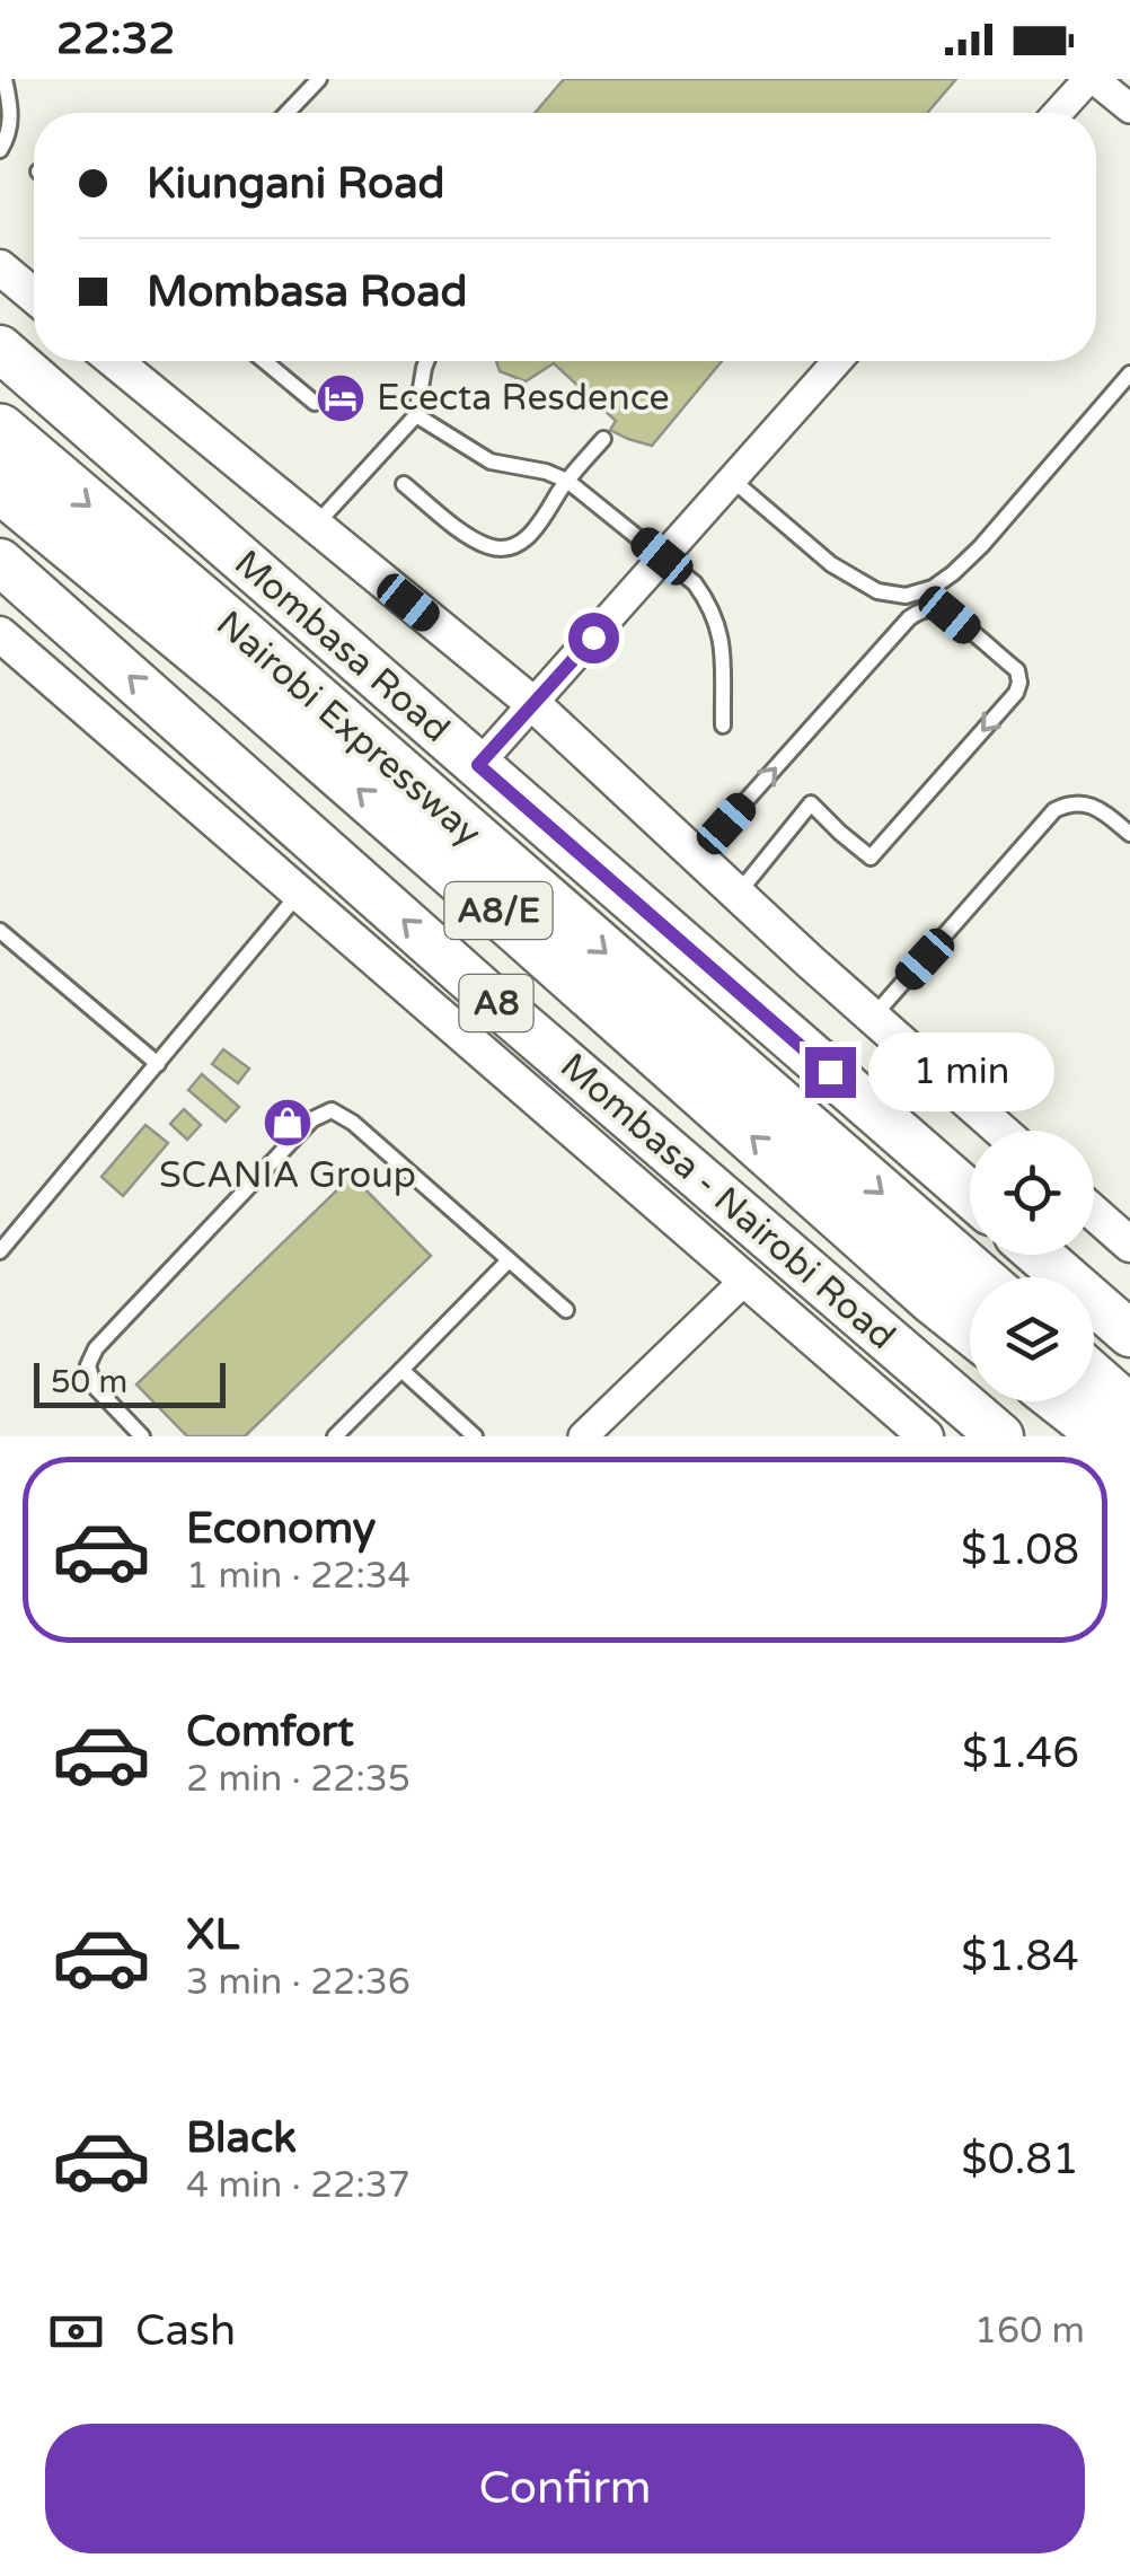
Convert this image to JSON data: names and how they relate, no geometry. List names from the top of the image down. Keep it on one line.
{"streets":{"highway":["Mombasa Road","Nairobi Expressway","A8/E","A8","Mombasa - Nairobi Road"]},"one_way":["Mombasa - Nairobi Road"],"places":{"hotel":["Ececta Resdence"],"shop":["SCANIA Group"]},"scale_bar":"50 m","page":{"status":"22:32","banner":["Kiungani Road","Mombasa Road"],"bubble":"1 min","scale":"50 m","list":[{"name":"Economy","note":"1 min · 22:34","value":"$1.08"},{"name":"Comfort","note":"2 min · 22:35","value":"$1.46"},{"name":"XL","note":"3 min · 22:36","value":"$1.84"},{"name":"Black","note":"4 min · 22:37","value":"$0.81"}],"pay":["Cash","160 m"],"buttons":"Confirm"}}
